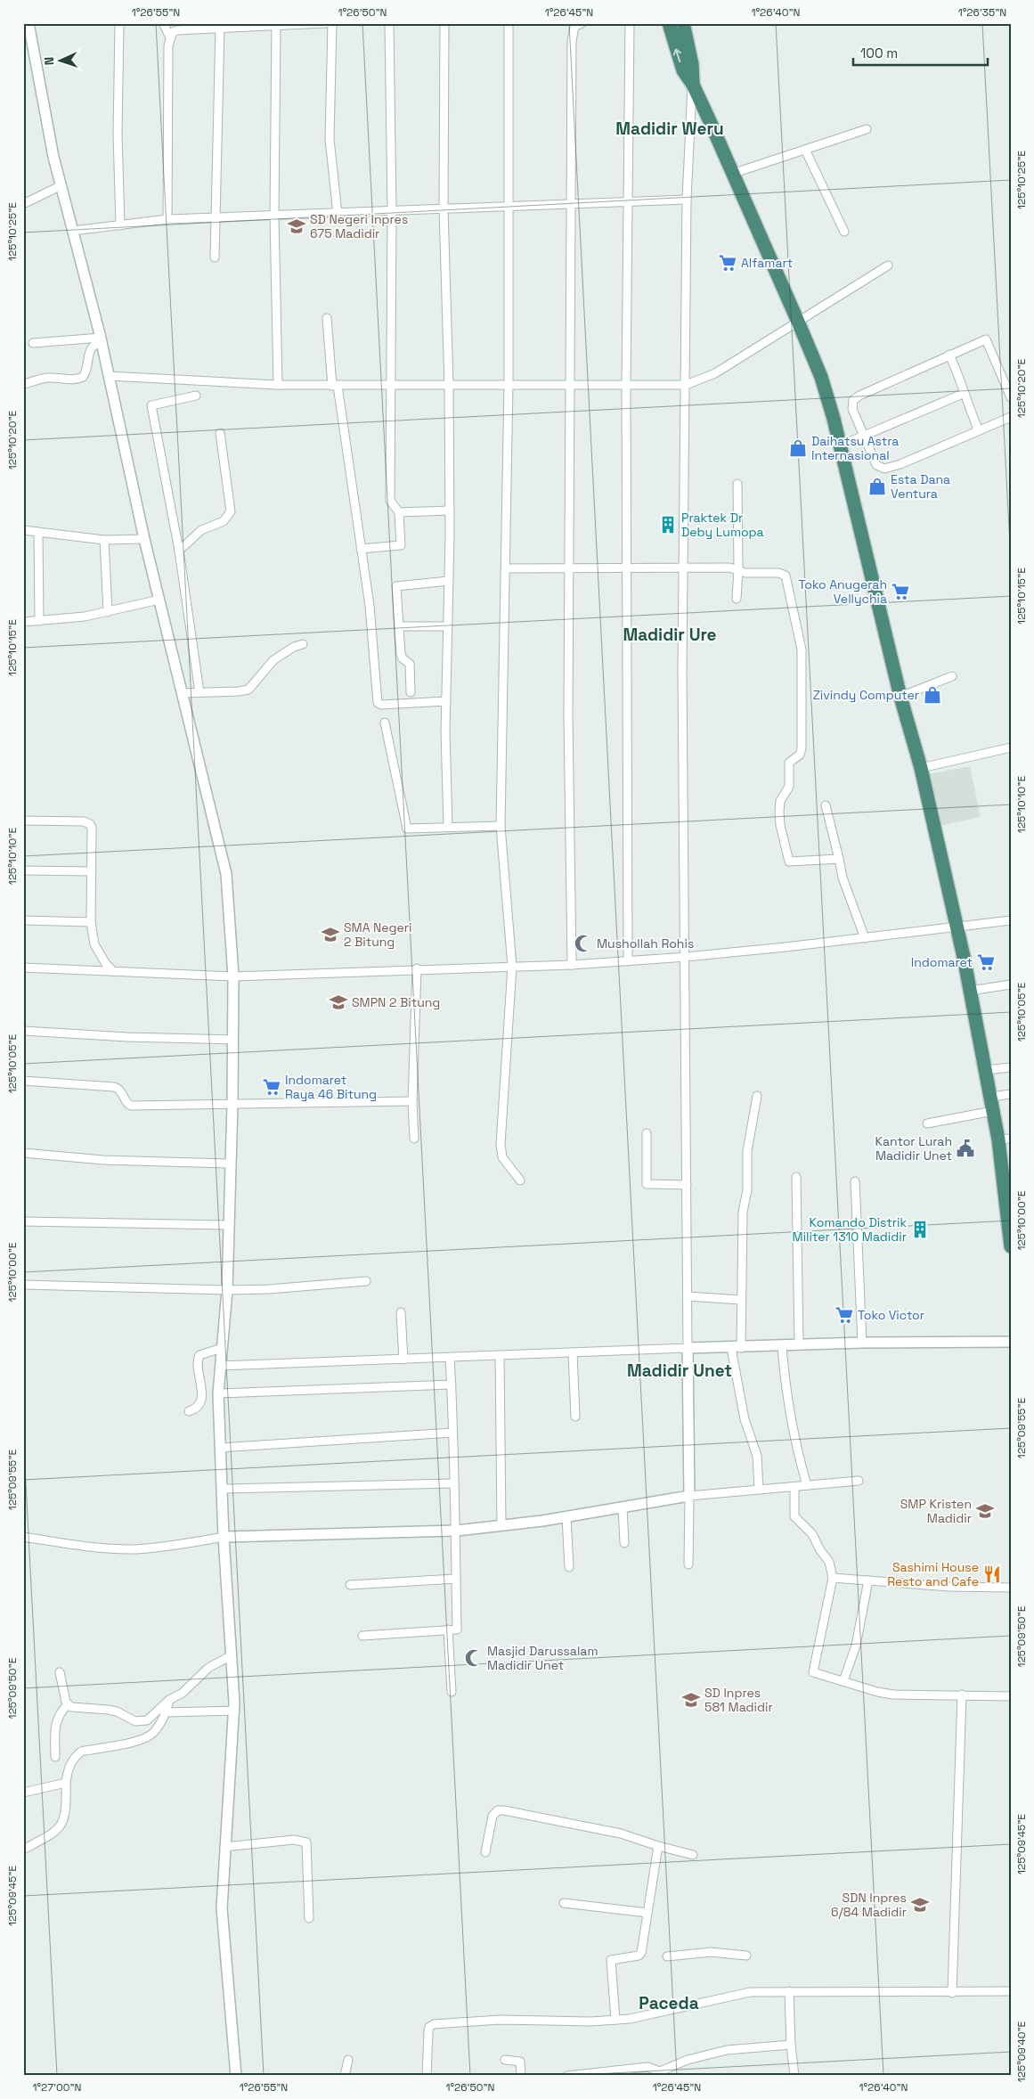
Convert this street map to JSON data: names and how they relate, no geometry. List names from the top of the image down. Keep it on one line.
{"districts":["Madidir Weru","Madidir Ure","Madidir Unet","Paceda"],"places":{"school or university":["SD Negeri Inpres 675 Madidir","SMA Negeri 2 Bitung","SMPN 2 Bitung","SMP Kristen Madidir","SD Inpres 581 Madidir","SDN Inpres 6/84 Madidir"],"supermarket":["Alfamart","Toko Anugerah Vellychia","Indomaret","Indomaret Raya 46 Bitung","Toko Victor"],"shop":["Daihatsu Astra Internasional","Esta Dana Ventura","Zivindy Computer"],"building":["Praktek Dr Deby Lumopa","Komando Distrik Militer 1310 Madidir"],"mosque":["Mushollah Rohis","Masjid Darussalam Madidir Unet"],"public building":["Kantor Lurah Madidir Unet"],"restaurant":["Sashimi House Resto and Cafe"]},"scale_bar":"100 m","north":"left","coordinates":["1°26'55\"N","1°26'50\"N","1°26'45\"N","1°26'40\"N","1°26'35\"N","125°10'25\"E","125°10'20\"E","125°10'15\"E","125°10'10\"E","125°10'05\"E","125°10'00\"E","125°09'55\"E","125°09'50\"E","125°09'45\"E","125°09'40\"E","1°27'00\"N"]}
